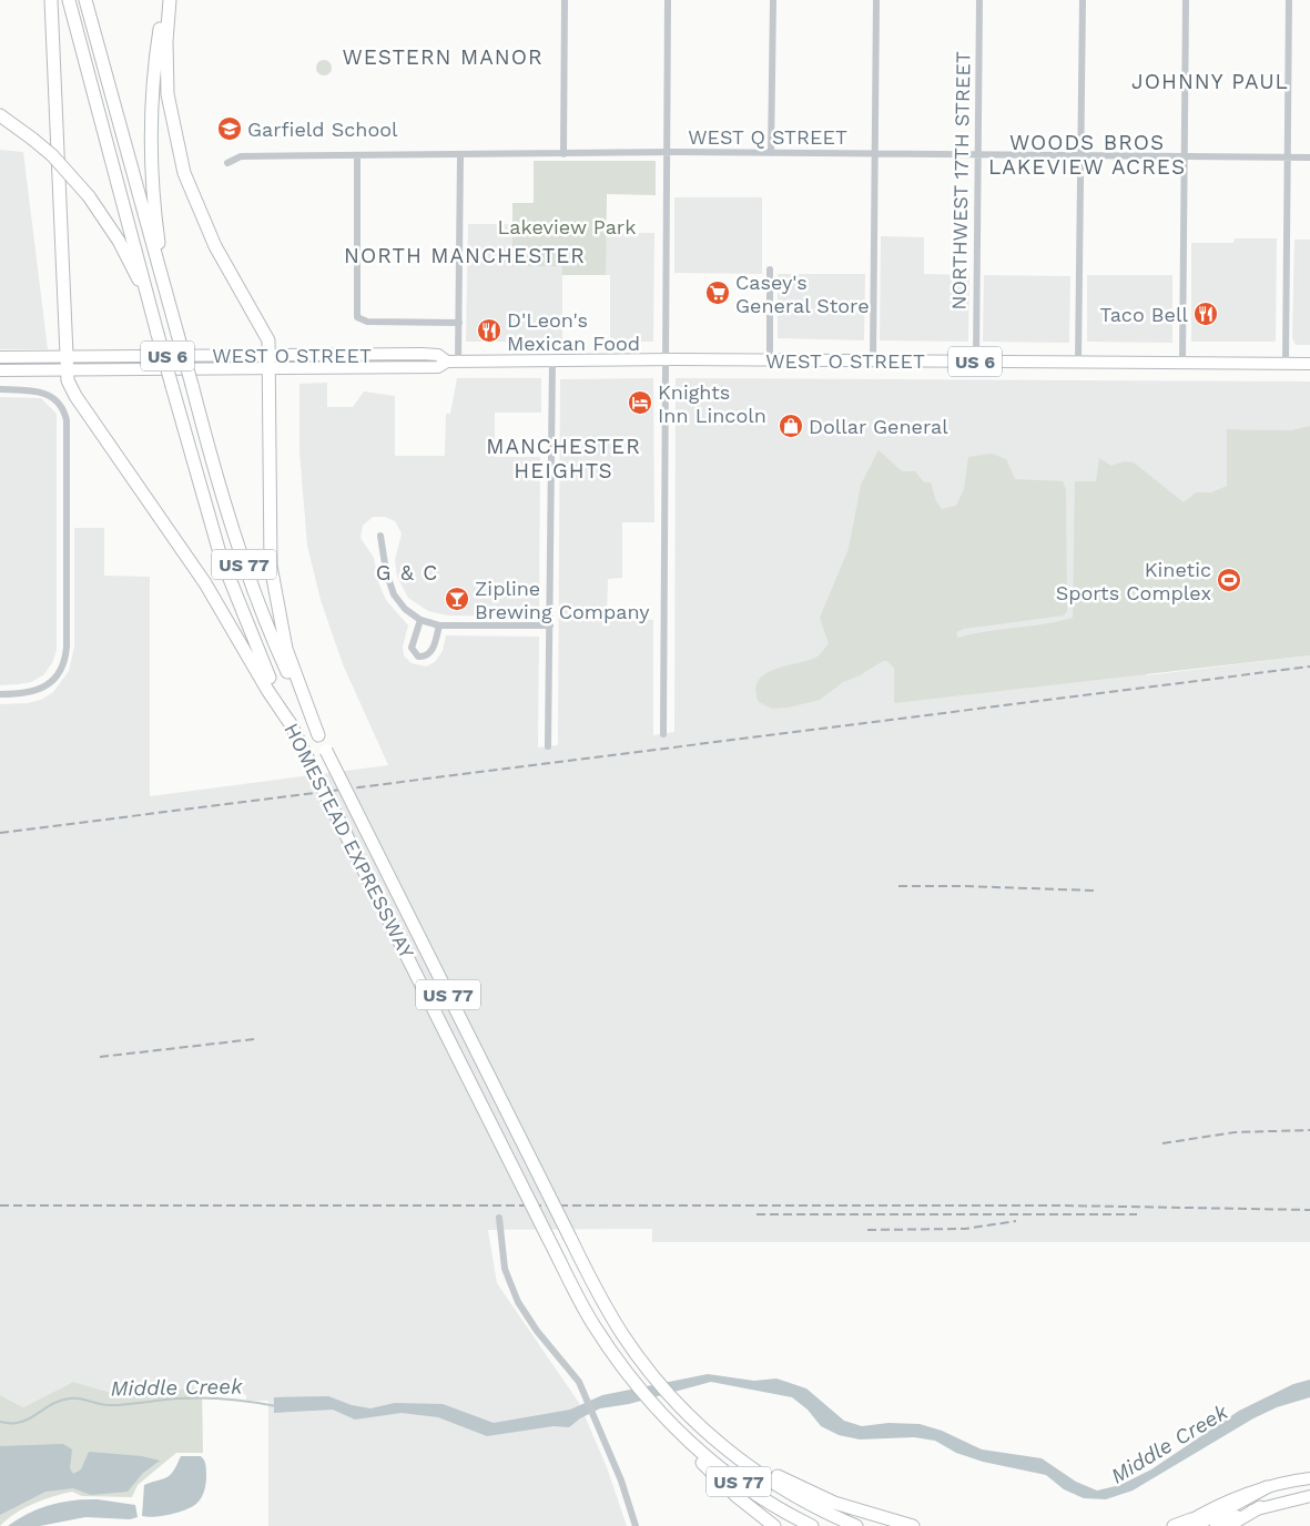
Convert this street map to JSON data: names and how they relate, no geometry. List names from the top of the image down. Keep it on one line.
{"streets":{"highway":["US 77","HOMESTEAD EXPRESSWAY"],"main road":["WEST O STREET","US 6"],"street":["WEST Q STREET","NORTHWEST 17TH STREET"]},"crossings":[["WEST Q STREET","NORTHWEST 17TH STREET"],["NORTHWEST 17TH STREET","WEST O STREET"],["US 77","HOMESTEAD EXPRESSWAY"]],"districts":["WESTERN MANOR","JOHNNY PAUL","WOODS BROS LAKEVIEW ACRES","NORTH MANCHESTER","MANCHESTER HEIGHTS","G & C"],"water":["Middle Creek"],"parks":["Lakeview Park"],"places":{"school or university":["Garfield School"],"supermarket":["Casey's General Store"],"restaurant":["Taco Bell","D'Leon's Mexican Food"],"hotel":["Knights Inn Lincoln"],"shop":["Dollar General"],"sports":["Kinetic Sports Complex"],"bar":["Zipline Brewing Company"]}}
